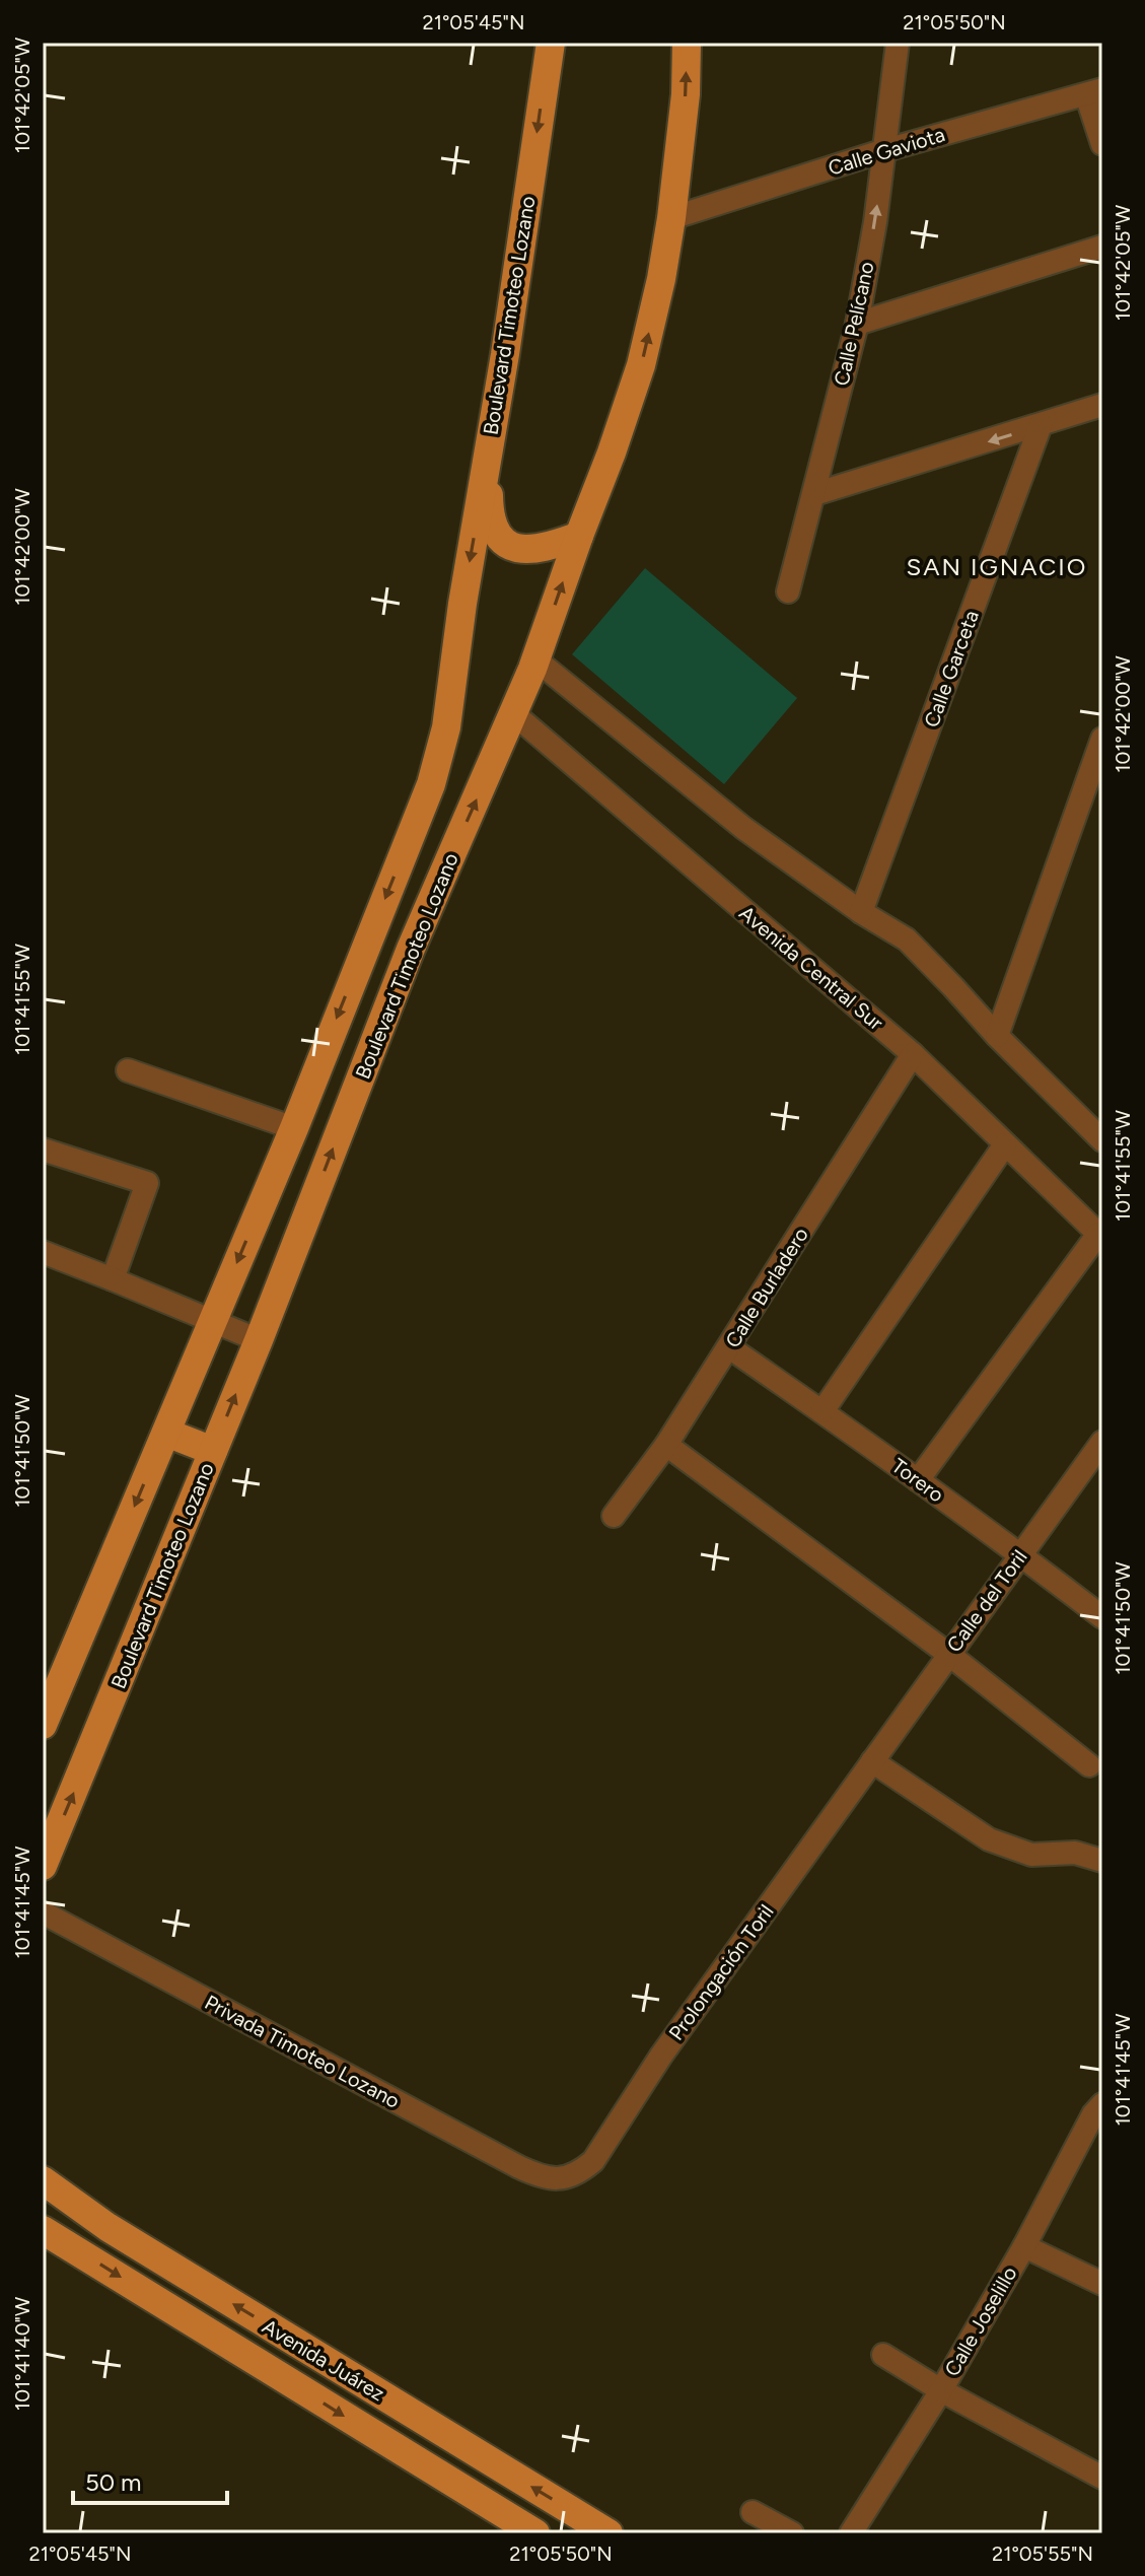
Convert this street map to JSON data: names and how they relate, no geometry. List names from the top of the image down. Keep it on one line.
{"streets":{"main road":["Boulevard Timoteo Lozano","Avenida Juárez"],"street":["Calle Gaviota","Calle Pelícano","Calle Garceta","Avenida Central Sur","Calle Burladero","Torero","Calle del Toril","Prolongación Toril","Privada Timoteo Lozano","Calle Joselillo"]},"crossings":[["Calle Gaviota","Boulevard Timoteo Lozano"],["Calle Gaviota","Calle Pelícano"],["Boulevard Timoteo Lozano","Avenida Central Sur"],["Avenida Central Sur","Calle Burladero"],["Calle Burladero","Torero"],["Torero","Calle del Toril"],["Calle del Toril","Prolongación Toril"],["Prolongación Toril","Privada Timoteo Lozano"]],"districts":["SAN IGNACIO"],"scale_bar":"50 m","coordinates":["21°05'45\"N","21°05'50\"N","101°42'05\"W","101°42'00\"W","101°41'55\"W","101°41'50\"W","101°41'45\"W","101°41'40\"W","21°05'55\"N"]}
